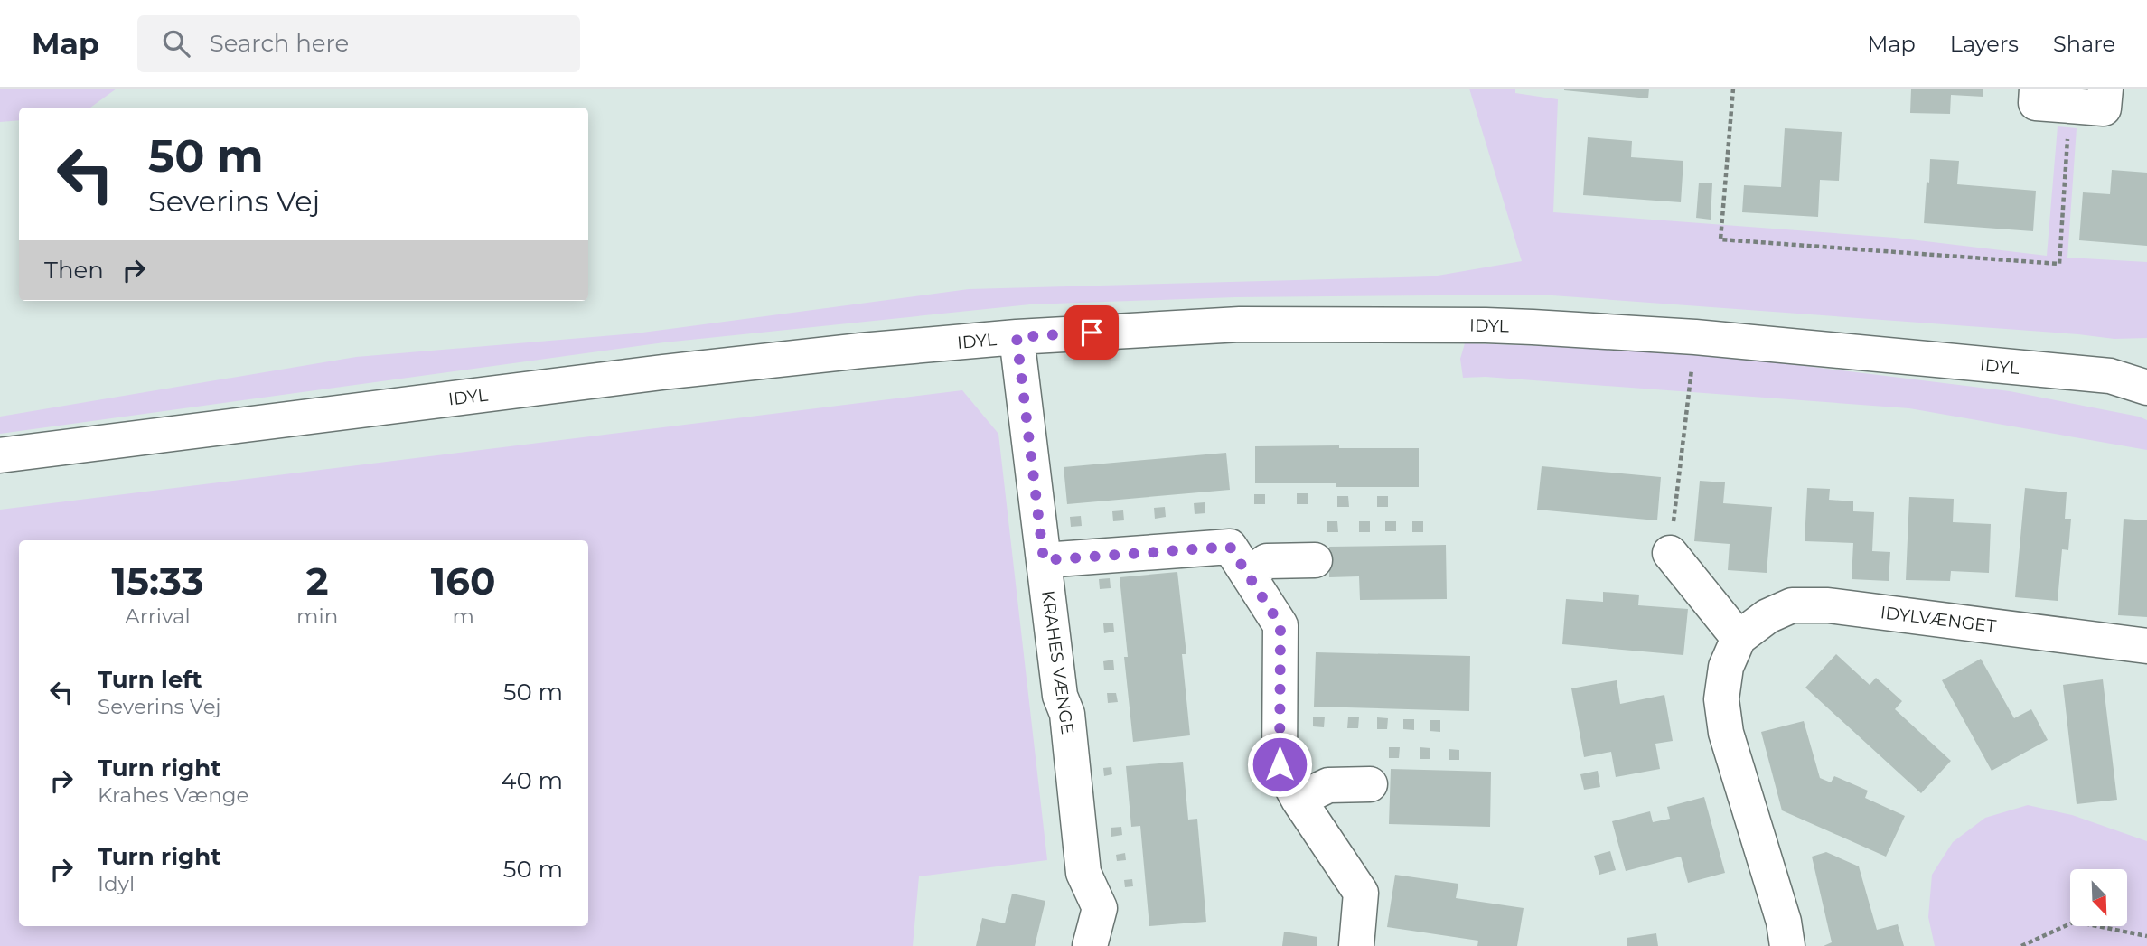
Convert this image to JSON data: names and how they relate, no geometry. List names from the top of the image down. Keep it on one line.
{"streets":{"street":["IDYL","IDYLVÆNGET","KRAHES VÆNGE"]},"crossings":[["IDYL","KRAHES VÆNGE"]],"north":"bottom right","page":{"header":"Map","search":"Search here","nav":["Map","Layers","Share"],"turn":["50 m","Severins Vej"],"then":"Then","eta":["15:33","Arrival","2","min","160","m"],"list":[{"name":"Turn left","note":"Severins Vej","value":"50 m"},{"name":"Turn right","note":"Krahes Vænge","value":"40 m"},{"name":"Turn right","note":"Idyl","value":"50 m"}]}}
